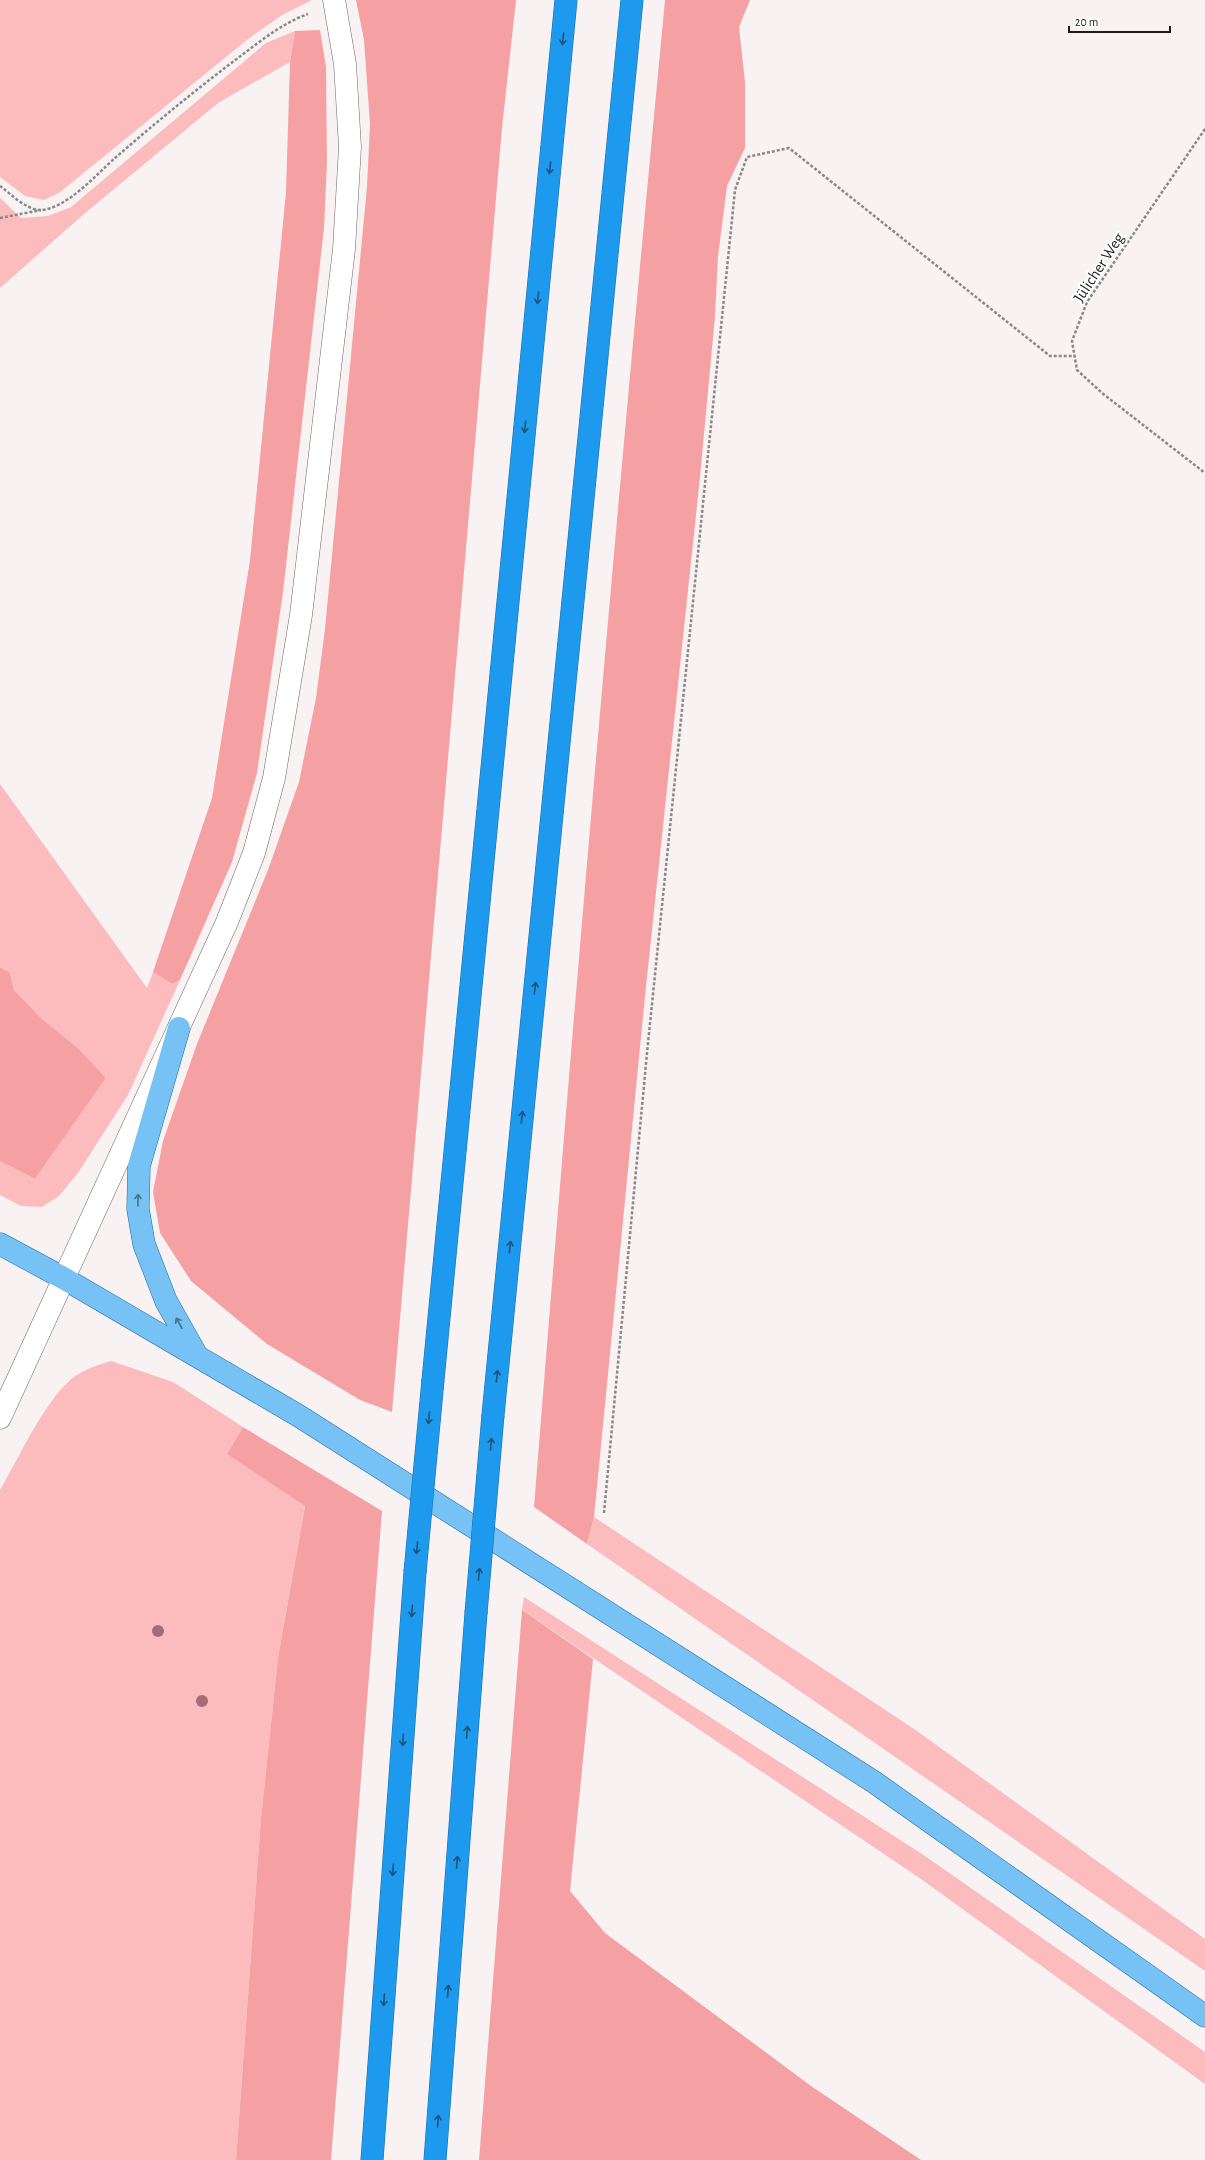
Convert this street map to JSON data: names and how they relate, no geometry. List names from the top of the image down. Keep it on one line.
{"streets":{"path":["Jülicher Weg"]},"scale_bar":"20 m"}
